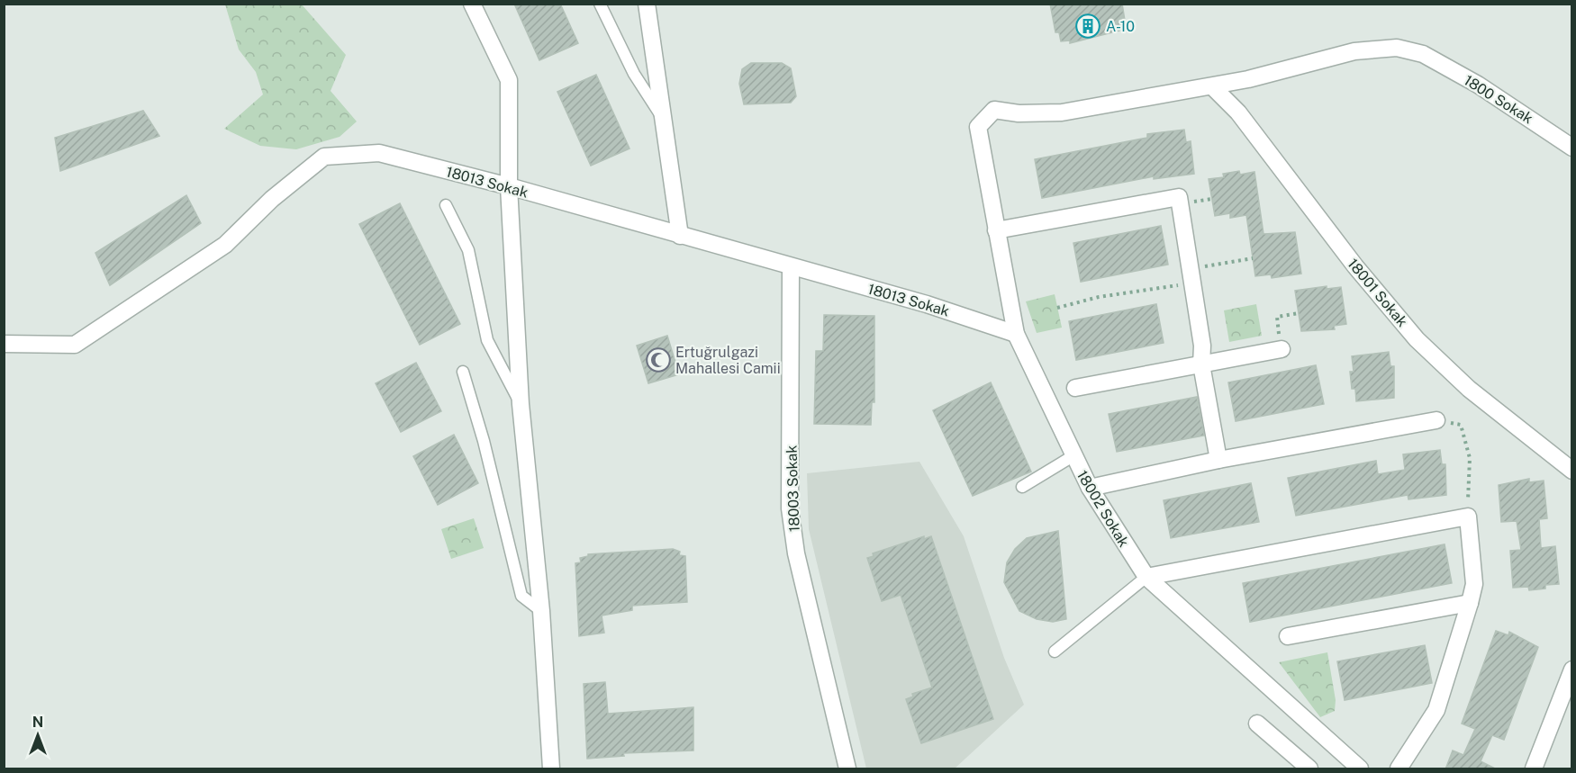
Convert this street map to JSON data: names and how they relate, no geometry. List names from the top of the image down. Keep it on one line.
{"streets":{"street":["1800 Sokak","18013 Sokak","18001 Sokak","18003 Sokak","18002 Sokak"]},"crossings":[["1800 Sokak","18001 Sokak"],["1800 Sokak","18002 Sokak"],["18013 Sokak","18003 Sokak"],["18013 Sokak","18002 Sokak"],["18001 Sokak","18002 Sokak"]],"places":{"building":["A-10"],"mosque":["Ertuğrulgazi Mahallesi Camii"]},"north":"top"}
